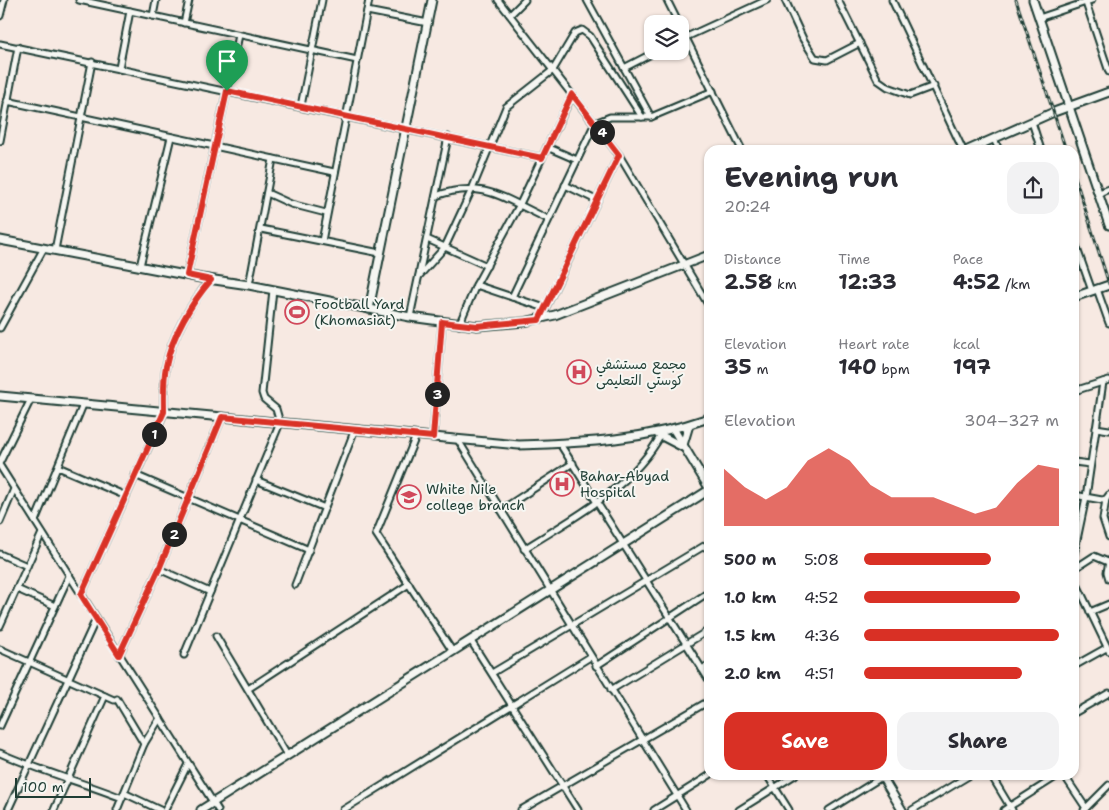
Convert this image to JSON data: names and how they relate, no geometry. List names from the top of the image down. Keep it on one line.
{"places":{"sports":["Football Yard (Khomasiat)"],"hospital":["مجمع مستشفي كوستي التعليمى","Bahar-Abyad Hospital"],"school or university":["White Nile college branch"]},"scale_bar":"100 m","page":{"pins":["4","3","1","2"],"heading":["Evening run","20:24"],"stats":[["Distance","2.58 km"],["Time","12:33"],["Pace","4:52 /km"],["Elevation","35 m"],["Heart rate","140 bpm"],["kcal","197"]],"chart":["Elevation","304–327 m"],"list":[{"name":"500 m","note":"5:08"},{"name":"1.0 km","note":"4:52"},{"name":"1.5 km","note":"4:36"},{"name":"2.0 km","note":"4:51"}],"buttons":["Save","Share"],"scale":"100 m"}}
